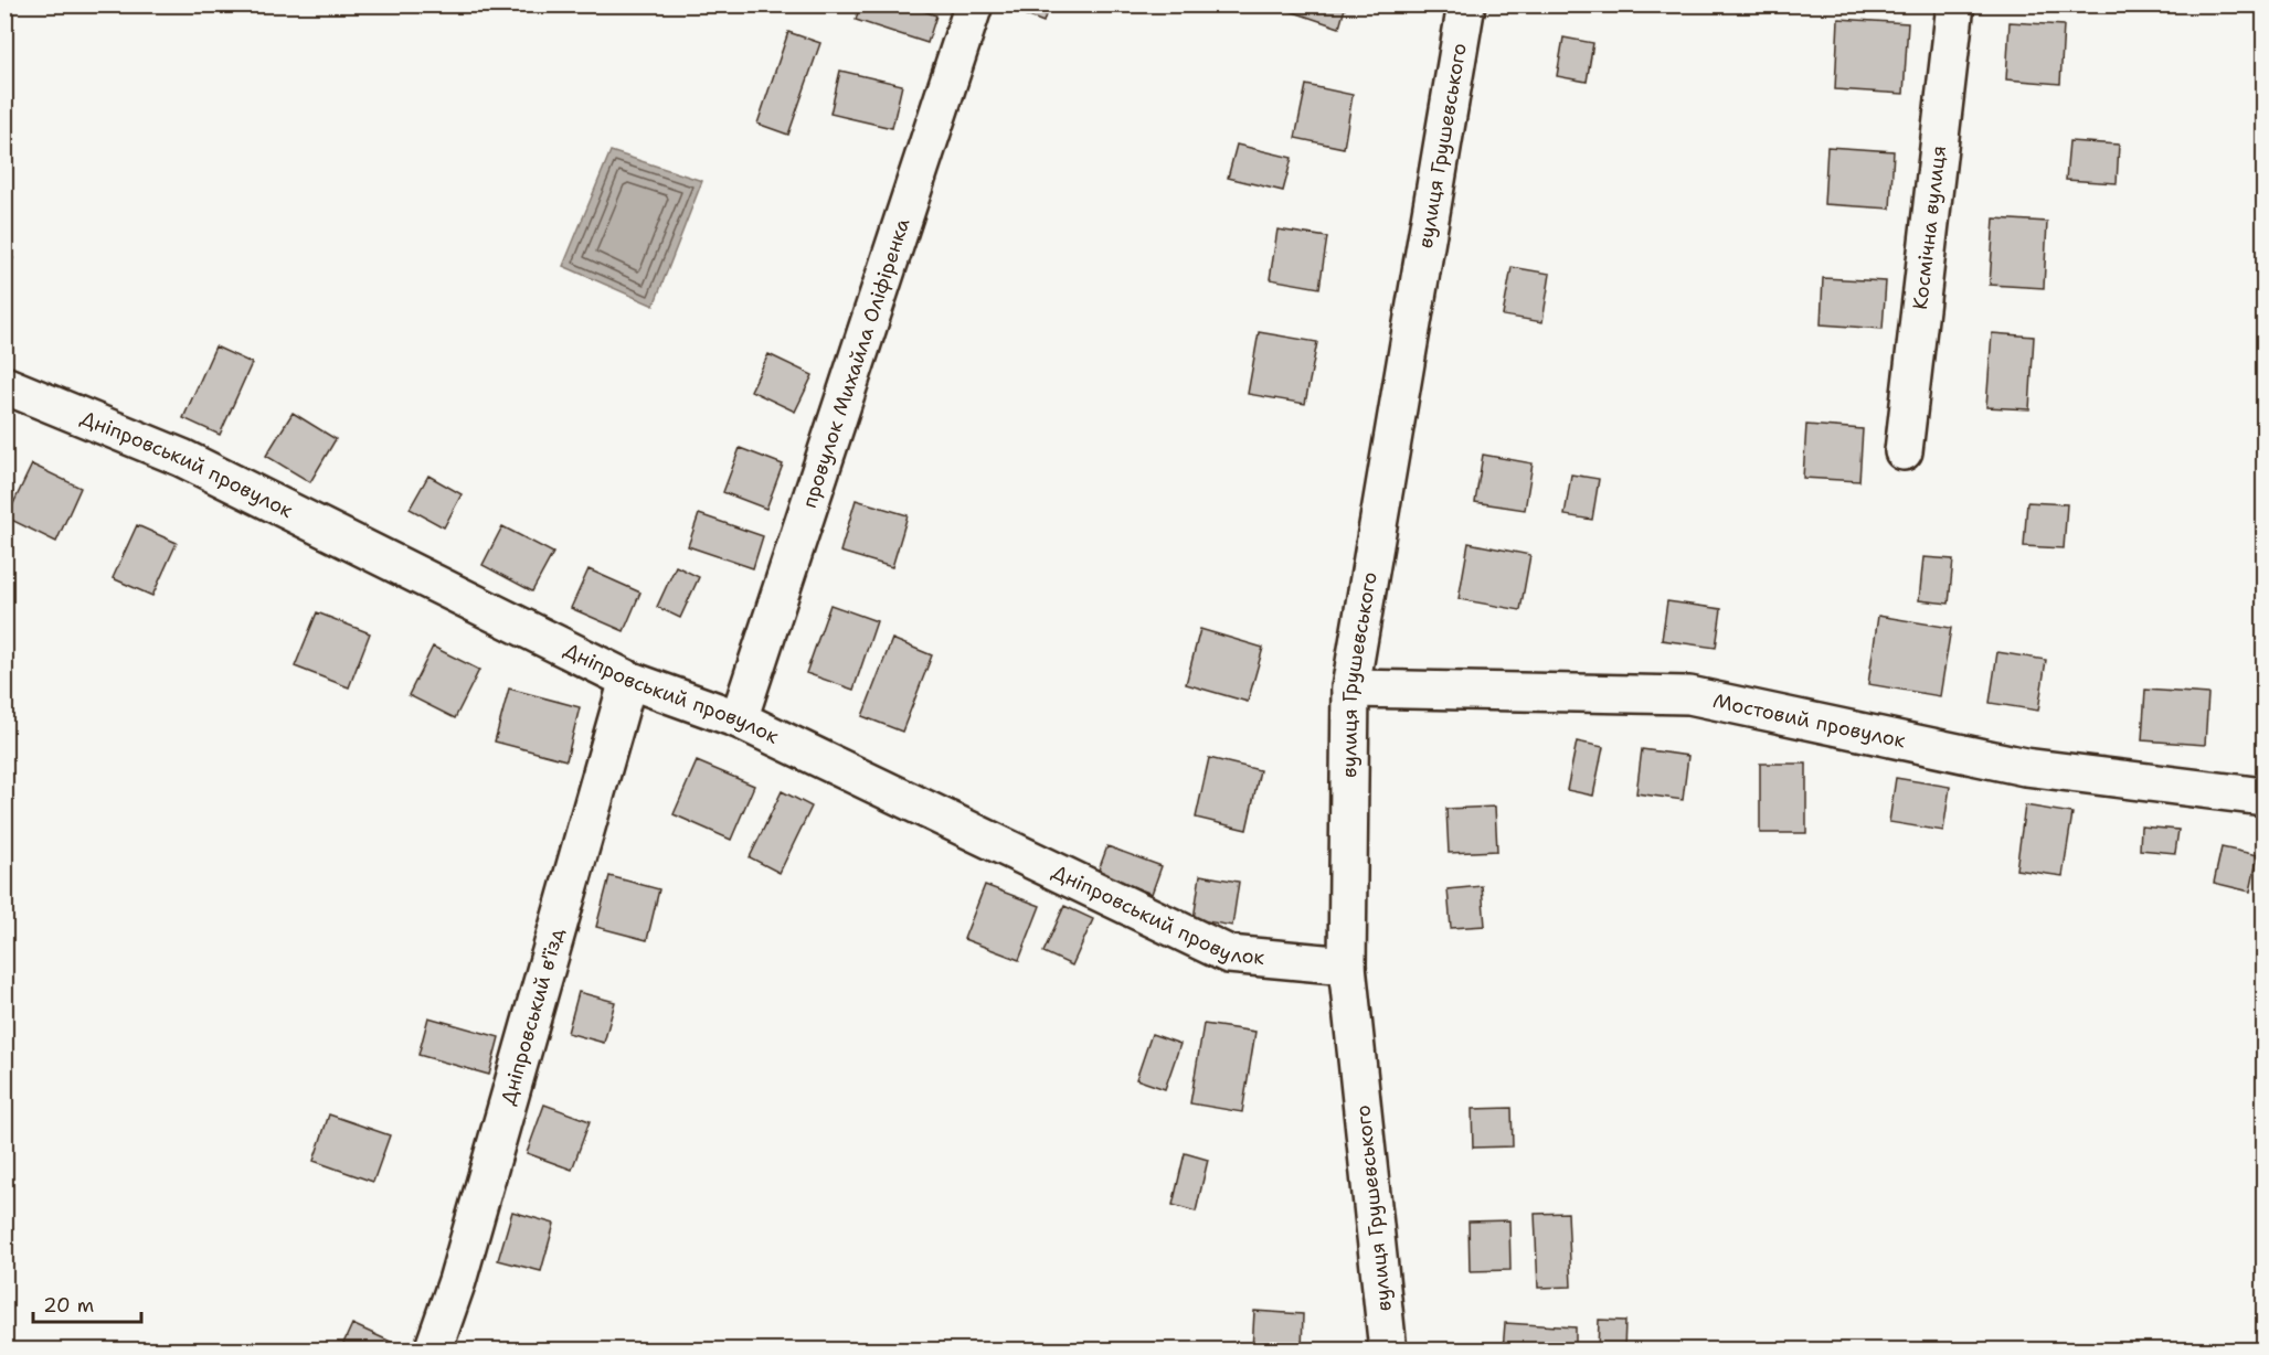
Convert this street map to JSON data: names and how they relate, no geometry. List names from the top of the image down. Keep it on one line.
{"streets":{"street":["вулиця Грушевського","Космічна вулиця","провулок Михайла Оліфіренка","Дніпровський провулок","Мостовий провулок","Дніпровський в'їзд"]},"crossings":[["вулиця Грушевського","Дніпровський провулок"],["вулиця Грушевського","Мостовий провулок"],["провулок Михайла Оліфіренка","Дніпровський провулок"],["Дніпровський провулок","Дніпровський в'їзд"]],"scale_bar":"20 m"}
